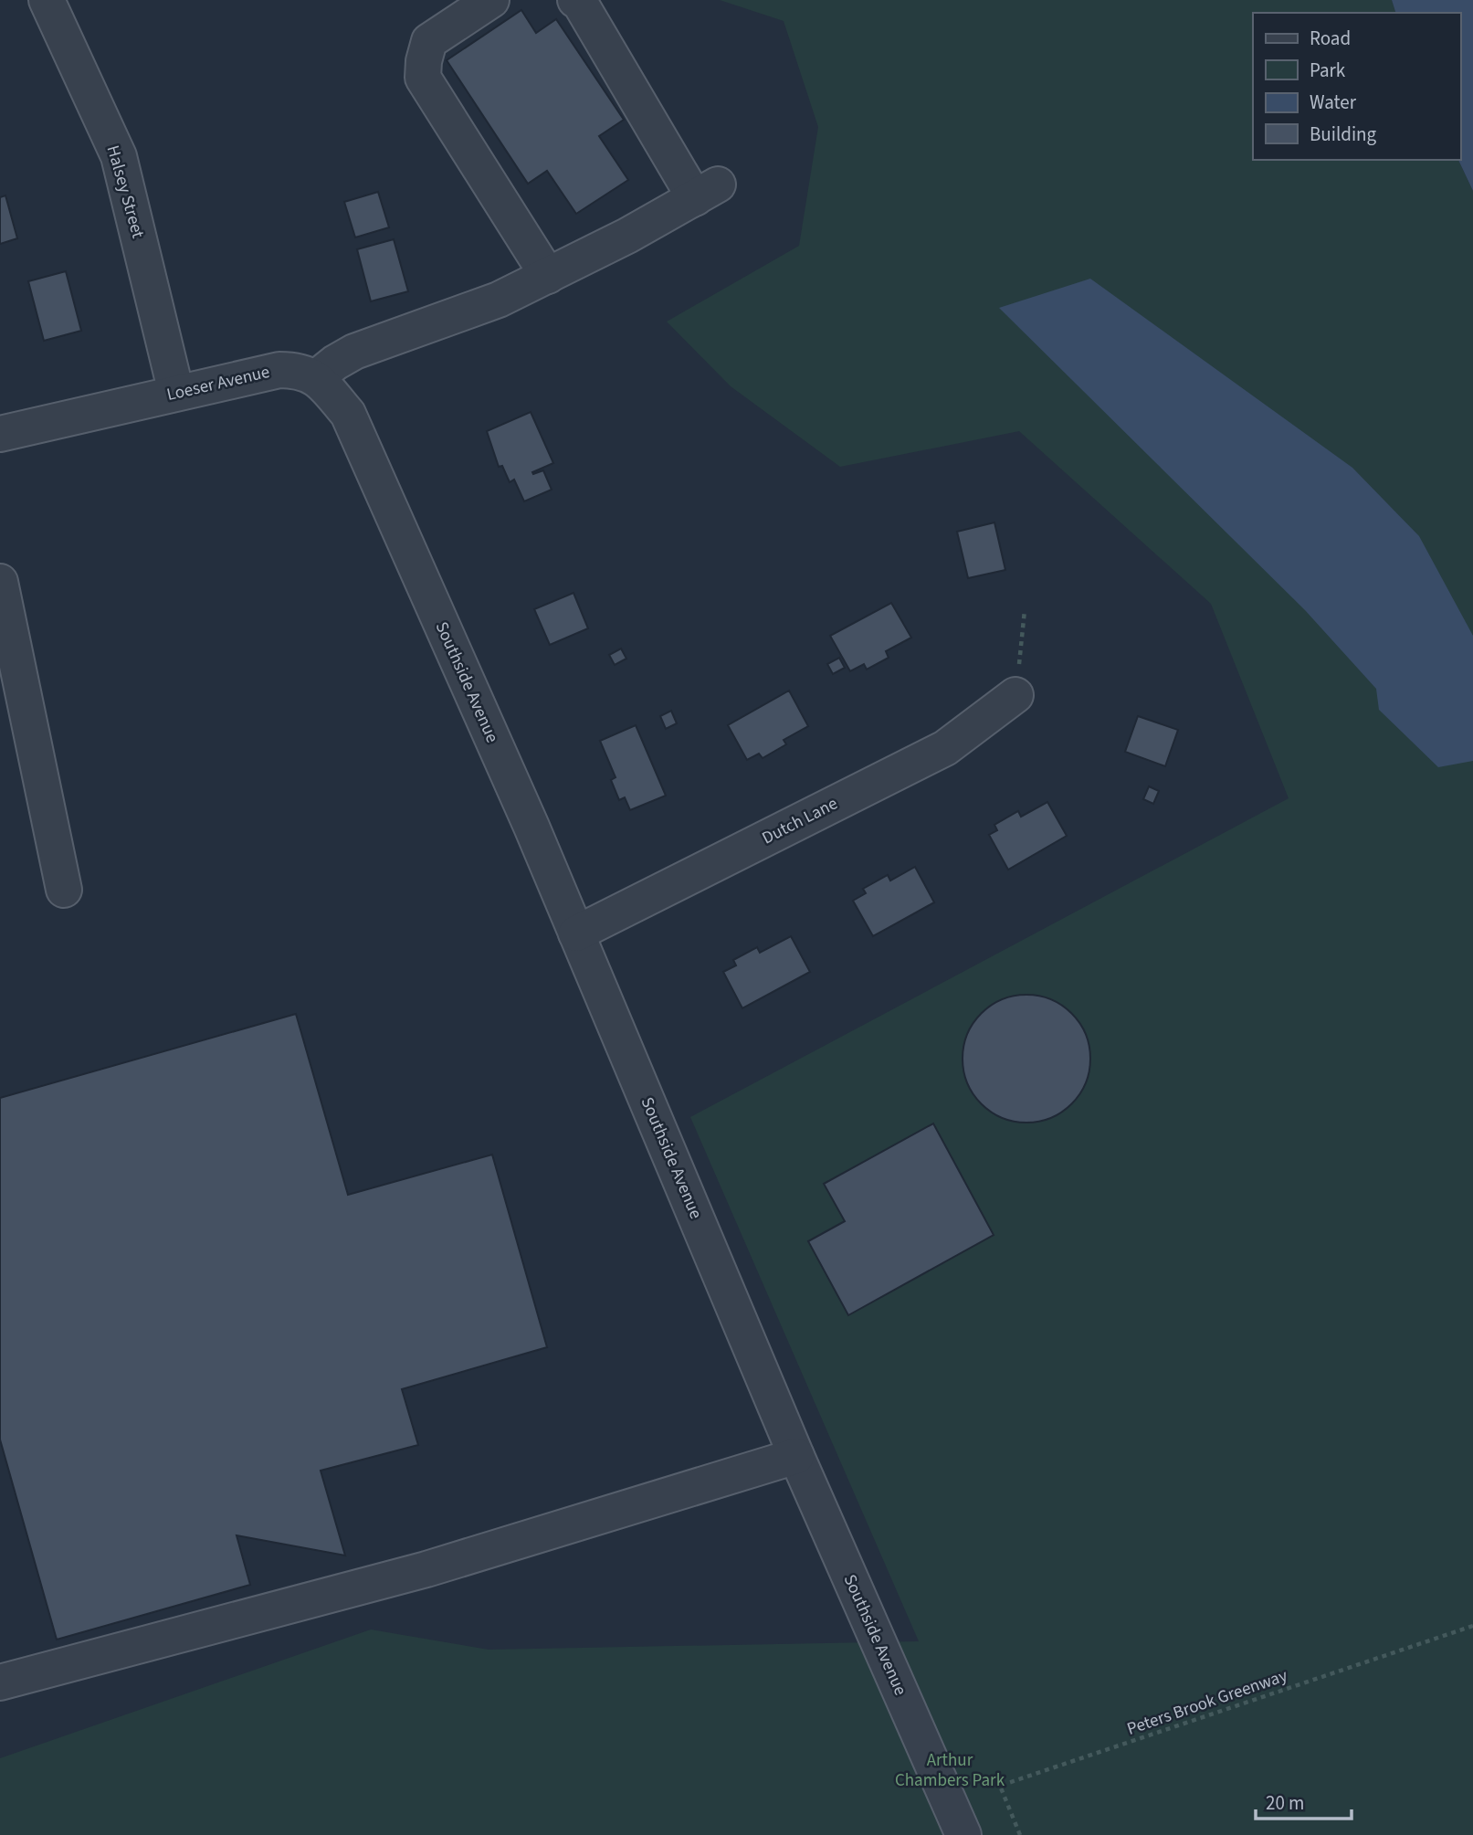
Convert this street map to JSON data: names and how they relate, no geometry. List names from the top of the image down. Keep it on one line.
{"streets":{"street":["Halsey Street","Loeser Avenue","Southside Avenue","Dutch Lane"],"path":["Peters Brook Greenway"]},"crossings":[["Halsey Street","Loeser Avenue"],["Loeser Avenue","Southside Avenue"],["Southside Avenue","Dutch Lane"]],"parks":["Arthur Chambers Park"],"legend":["Road","Park","Water","Building"],"scale_bar":"20 m"}
